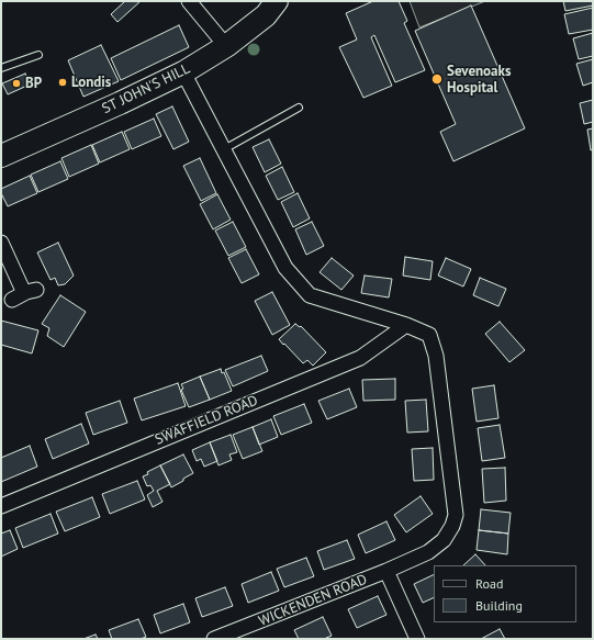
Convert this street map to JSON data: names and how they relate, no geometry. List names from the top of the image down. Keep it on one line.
{"streets":{"main road":["ST JOHN'S HILL"],"street":["SWAFFIELD ROAD","WICKENDEN ROAD"]},"crossings":[["ST JOHN'S HILL","WICKENDEN ROAD"],["SWAFFIELD ROAD","WICKENDEN ROAD"]],"places":["Sevenoaks Hospital","Londis","BP"],"legend":["Road","Building"]}
